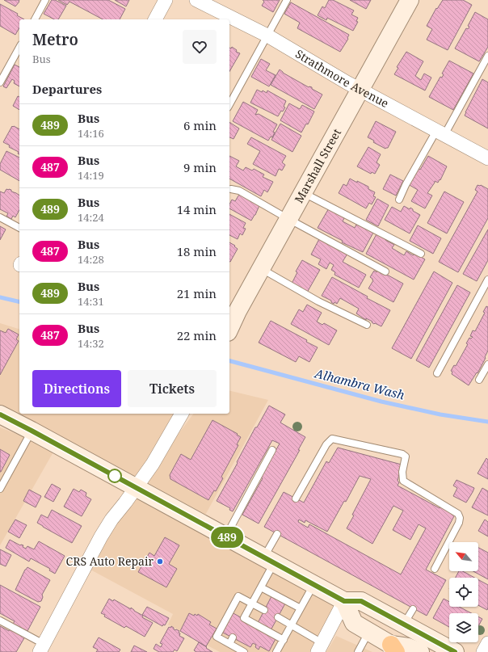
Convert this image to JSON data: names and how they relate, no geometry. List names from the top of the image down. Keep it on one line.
{"streets":{"main road":["Marshall Street"],"street":["Strathmore Avenue"]},"crossings":[["Strathmore Avenue","Marshall Street"]],"water":["Alhambra Wash"],"places":["CRS Auto Repair"],"lines":["bus line 489"],"north":"top left","page":{"on_map":"489","heading":[["Metro","Bus"],"Departures"],"list":[{"mark":"489","name":"Bus","note":"14:16","value":"6 min"},{"mark":"487","name":"Bus","note":"14:19","value":"9 min"},{"mark":"489","name":"Bus","note":"14:24","value":"14 min"},{"mark":"487","name":"Bus","note":"14:28","value":"18 min"},{"mark":"489","name":"Bus","note":"14:31","value":"21 min"},{"mark":"487","name":"Bus","note":"14:32","value":"22 min"}],"buttons":["Directions","Tickets"]}}
